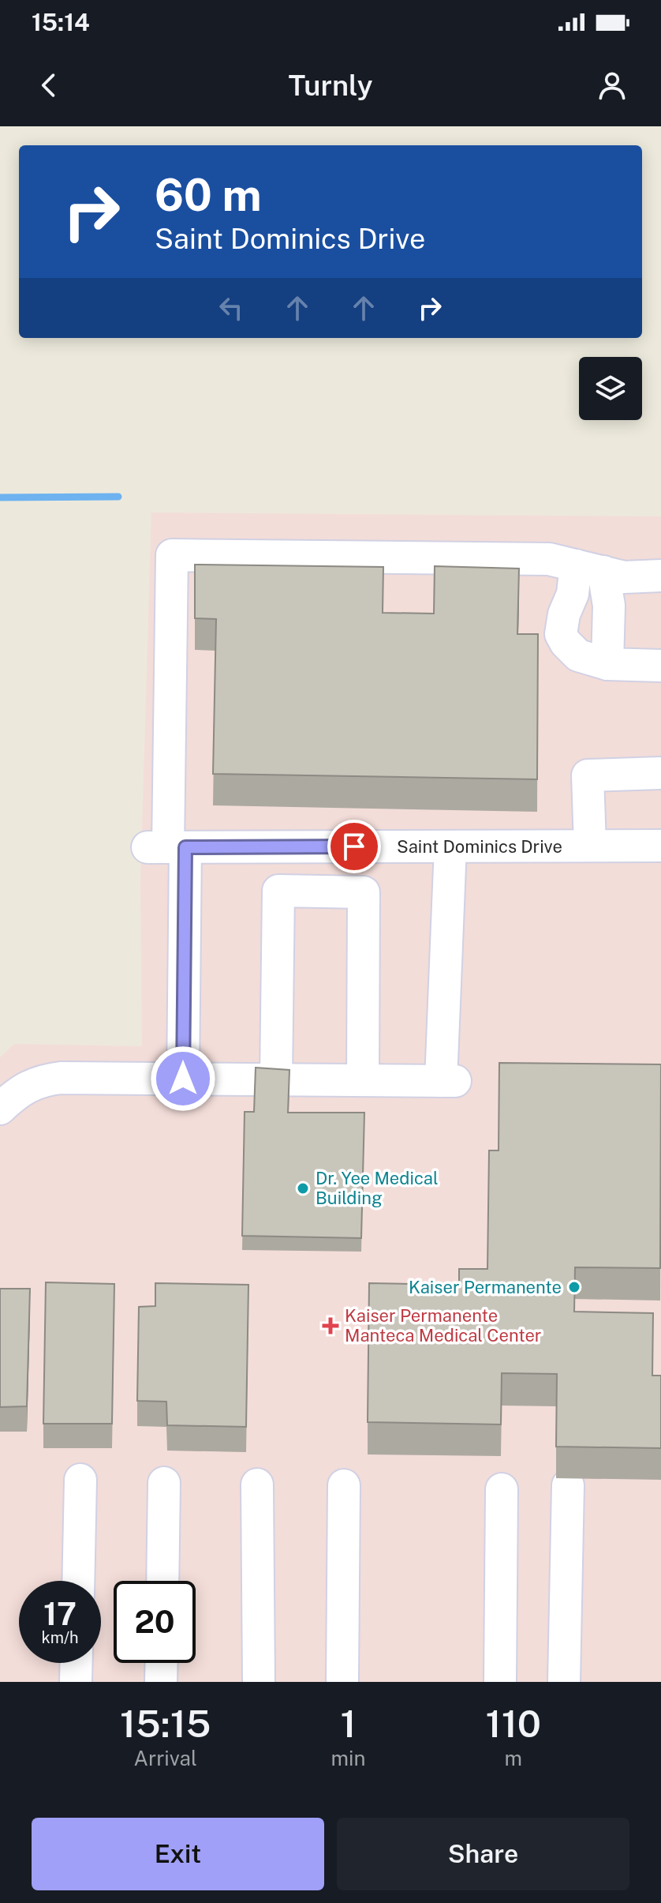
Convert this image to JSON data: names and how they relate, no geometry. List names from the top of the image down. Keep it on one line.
{"streets":{"street":["Saint Dominics Drive"]},"places":{"other":["Dr. Yee Medical Building","Kaiser Permanente"],"health":["Kaiser Permanente Manteca Medical Center"]},"page":{"status":"15:14","header":"Turnly","turn":["60 m","Saint Dominics Drive"],"speed":"17 km/h","limit":"20","eta":["15:15","Arrival","1","min","110","m"],"buttons":["Exit","Share"]}}
